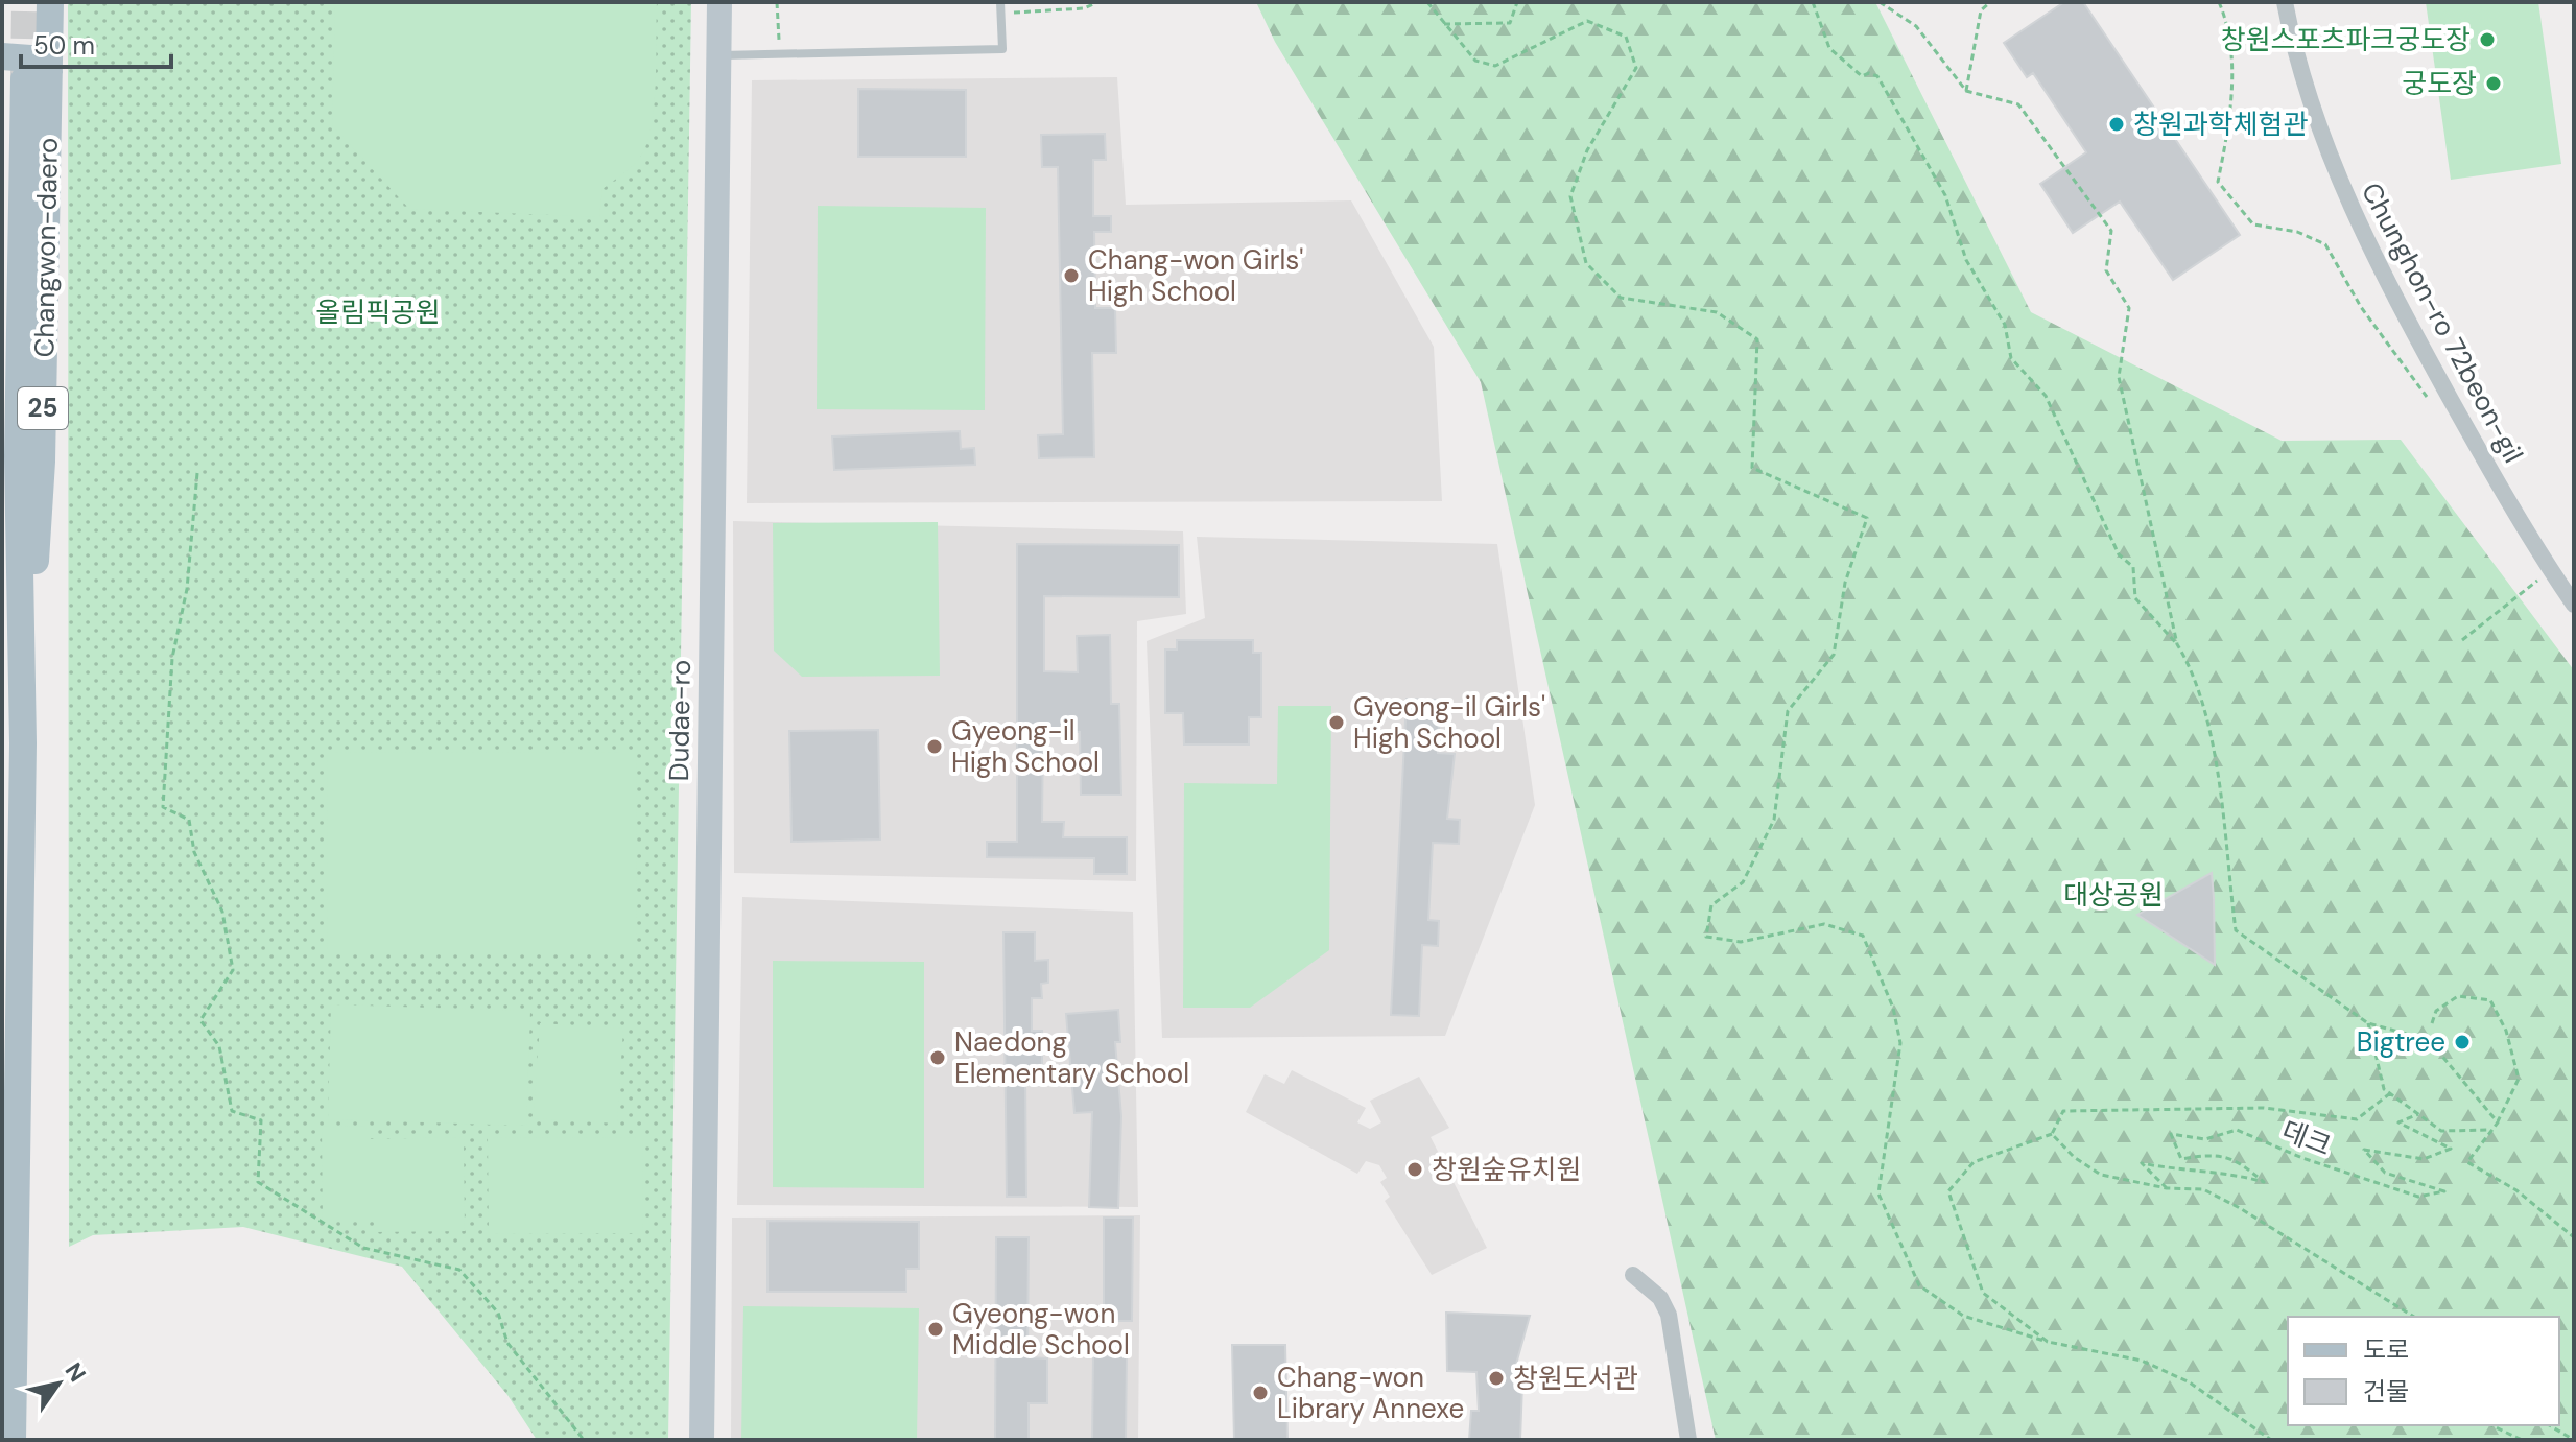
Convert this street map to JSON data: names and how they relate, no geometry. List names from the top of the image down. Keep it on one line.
{"streets":{"main road":["Changwon-daero","25"],"street":["Chunghon-ro 72beon-gil","Dudae-ro"],"path":["데크"]},"parks":["올림픽공원","대상공원"],"places":["창원스포츠파크궁도장","궁도장","창원과학체험관","Chang-won Girls' High School","Gyeong-il Girls' High School","Gyeong-il High School","Bigtree","Naedong Elementary School","창원숲유치원","Gyeong-won Middle School","창원도서관","Chang-won Library Annexe"],"legend":["도로","건물"],"scale_bar":"50 m","north":"top right"}
